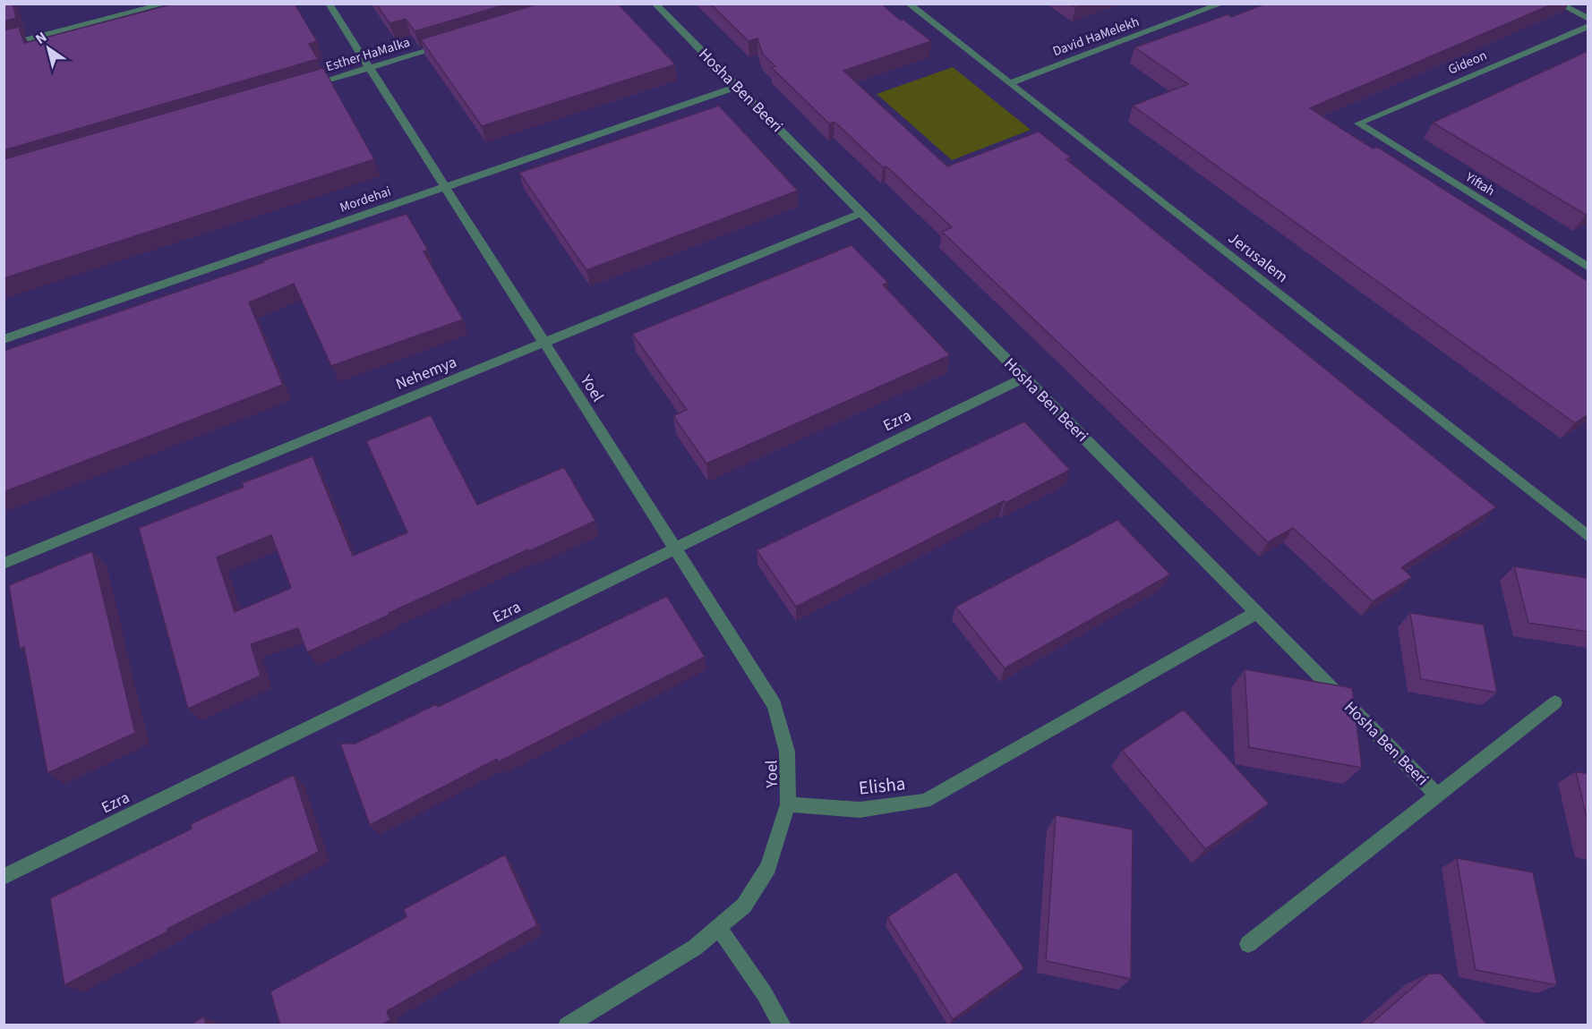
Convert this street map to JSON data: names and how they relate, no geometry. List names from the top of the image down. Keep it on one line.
{"streets":{"street":["David HaMelekh","Esther HaMalka","Gideon","Hosha Ben Beeri","Yiftah","Mordehai","Jerusalem","Nehemya","Yoel","Ezra","Elisha"]},"crossings":[["David HaMelekh","Jerusalem"],["Esther HaMalka","Yoel"],["Gideon","Yiftah"],["Hosha Ben Beeri","Mordehai"],["Hosha Ben Beeri","Nehemya"],["Hosha Ben Beeri","Ezra"],["Hosha Ben Beeri","Elisha"],["Mordehai","Yoel"],["Nehemya","Yoel"],["Yoel","Ezra"],["Yoel","Elisha"]],"north":"top left"}
